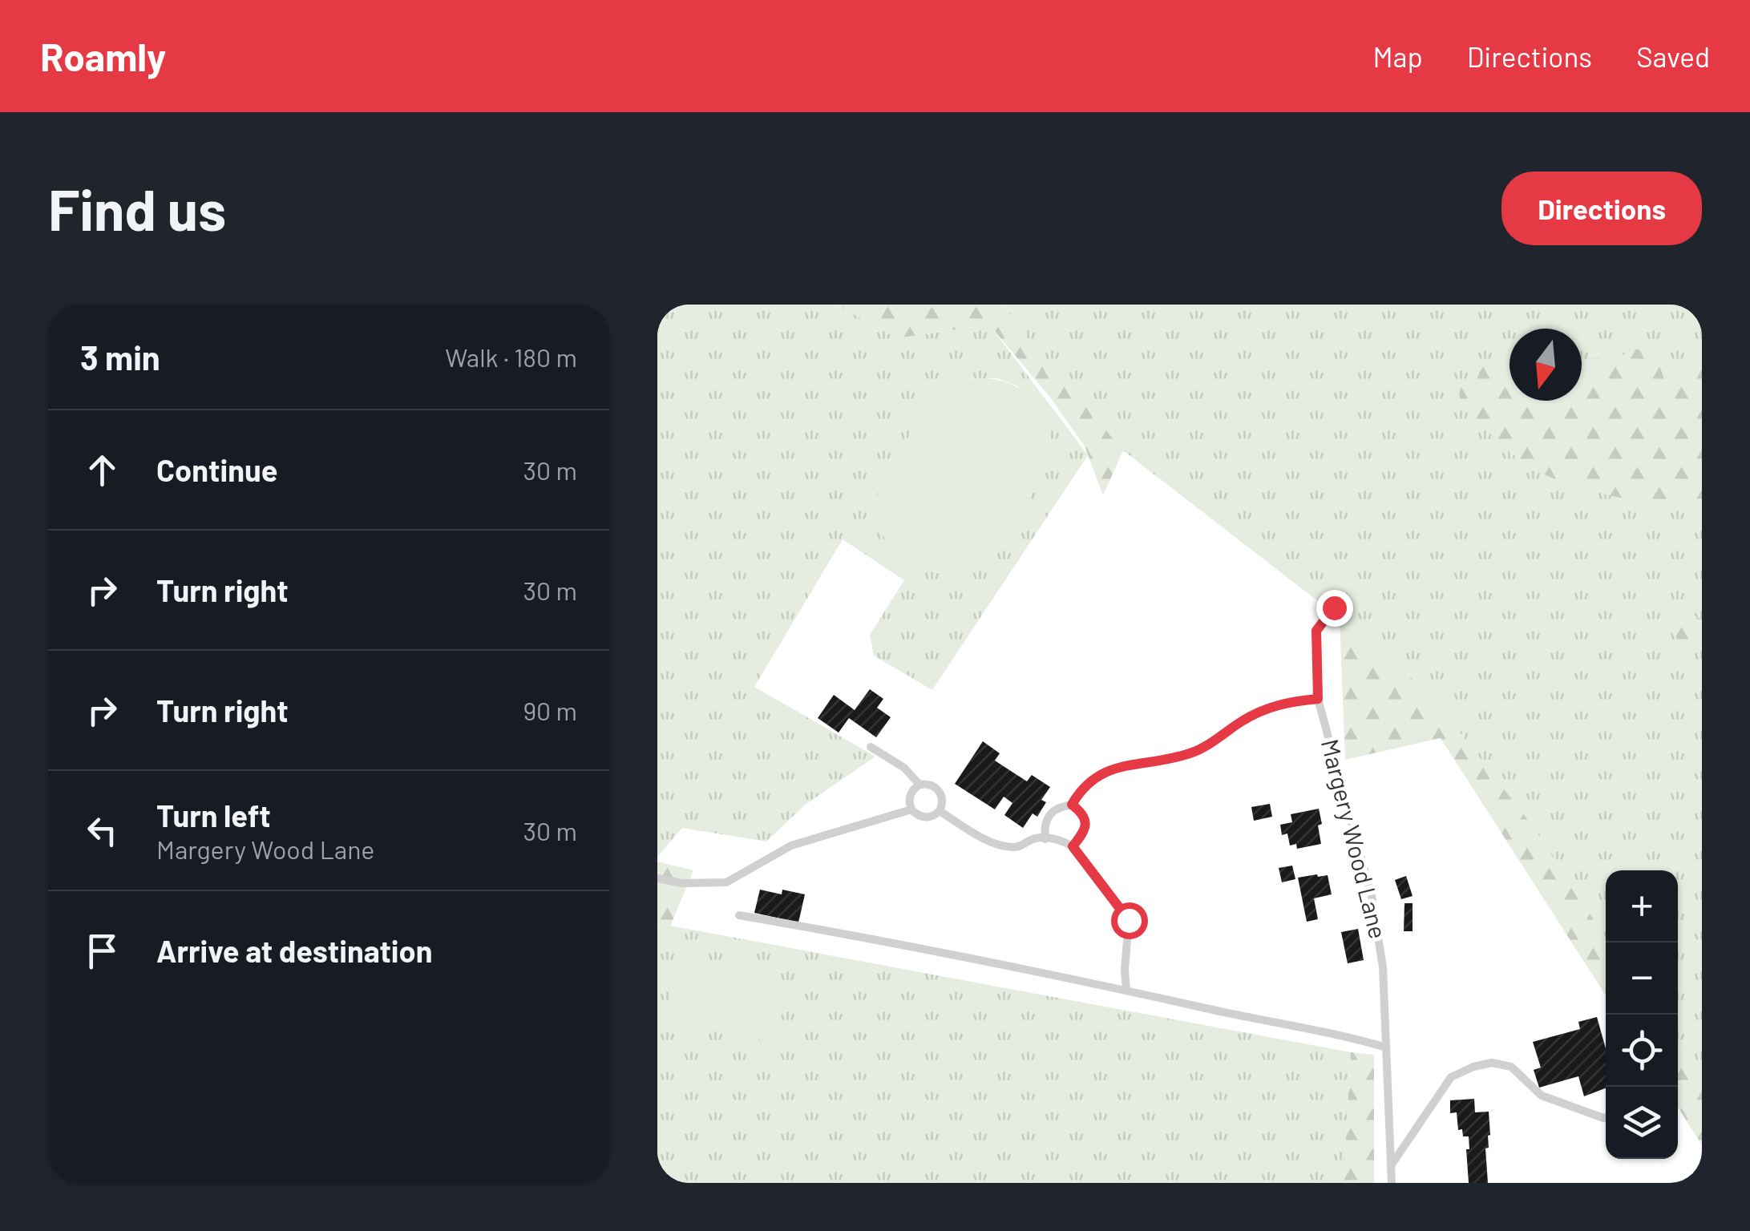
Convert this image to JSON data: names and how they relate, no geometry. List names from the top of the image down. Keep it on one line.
{"streets":{"lane":["Margery Wood Lane"]},"north":"bottom","page":{"header":"Roamly","nav":["Map","Directions","Saved"],"buttons":"Directions","title":"Find us","heading":["3 min","Walk · 180 m"],"list":[["Continue","30 m"],["Turn right","30 m"],["Turn right","90 m"],["Turn left","Margery Wood Lane","30 m"],"Arrive at destination"],"map_buttons":["+","−"]}}
